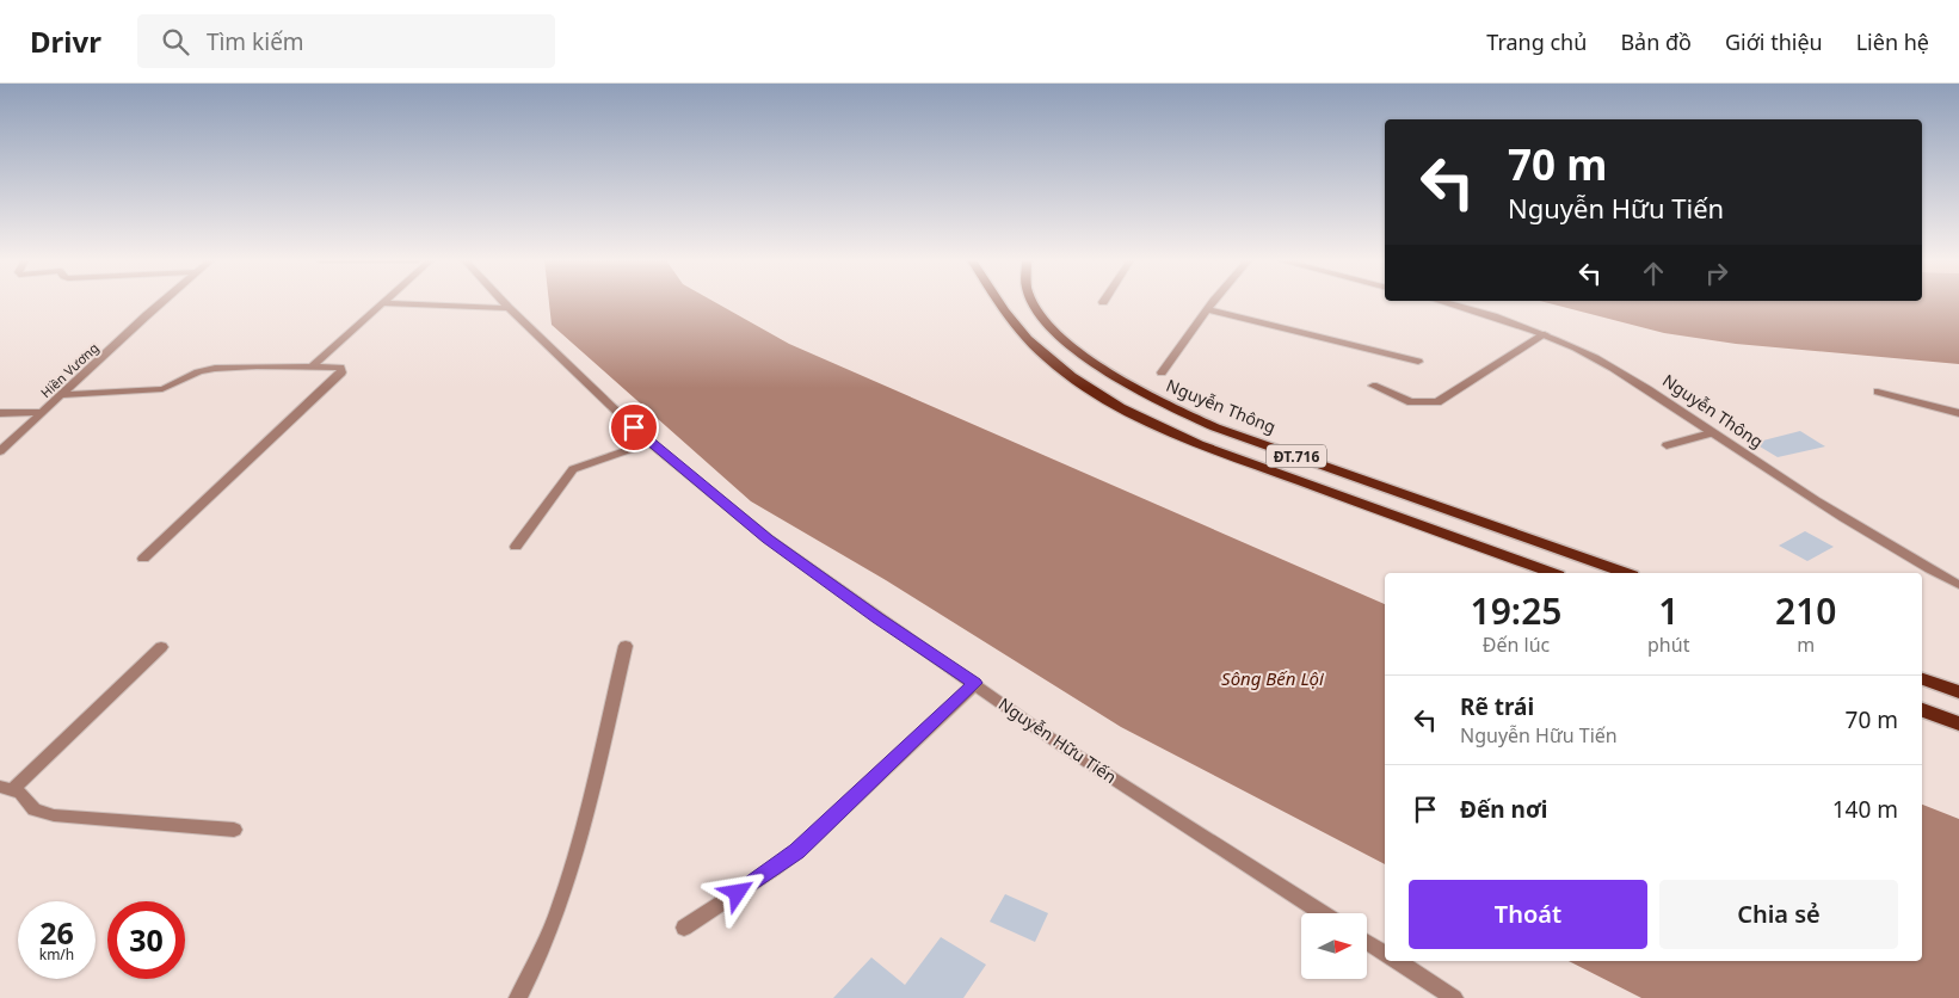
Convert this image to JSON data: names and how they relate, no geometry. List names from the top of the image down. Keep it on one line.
{"streets":{"main road":["Nguyễn Thông","ĐT.716"],"street":["Hiền Vương","Nguyễn Hữu Tiến"]},"water":["Sông Bến Lội"],"north":"right","page":{"header":"Drivr","search":"Tìm kiếm","nav":["Trang chủ","Bản đồ","Giới thiệu","Liên hệ"],"turn":["70 m","Nguyễn Hữu Tiến"],"eta":["19:25","Đến lúc","1","phút","210","m"],"list":[{"name":"Rẽ trái","note":"Nguyễn Hữu Tiến","value":"70 m"},{"name":"Đến nơi","value":"140 m"}],"buttons":["Thoát","Chia sẻ"],"speed":"26 km/h","limit":"30"}}
